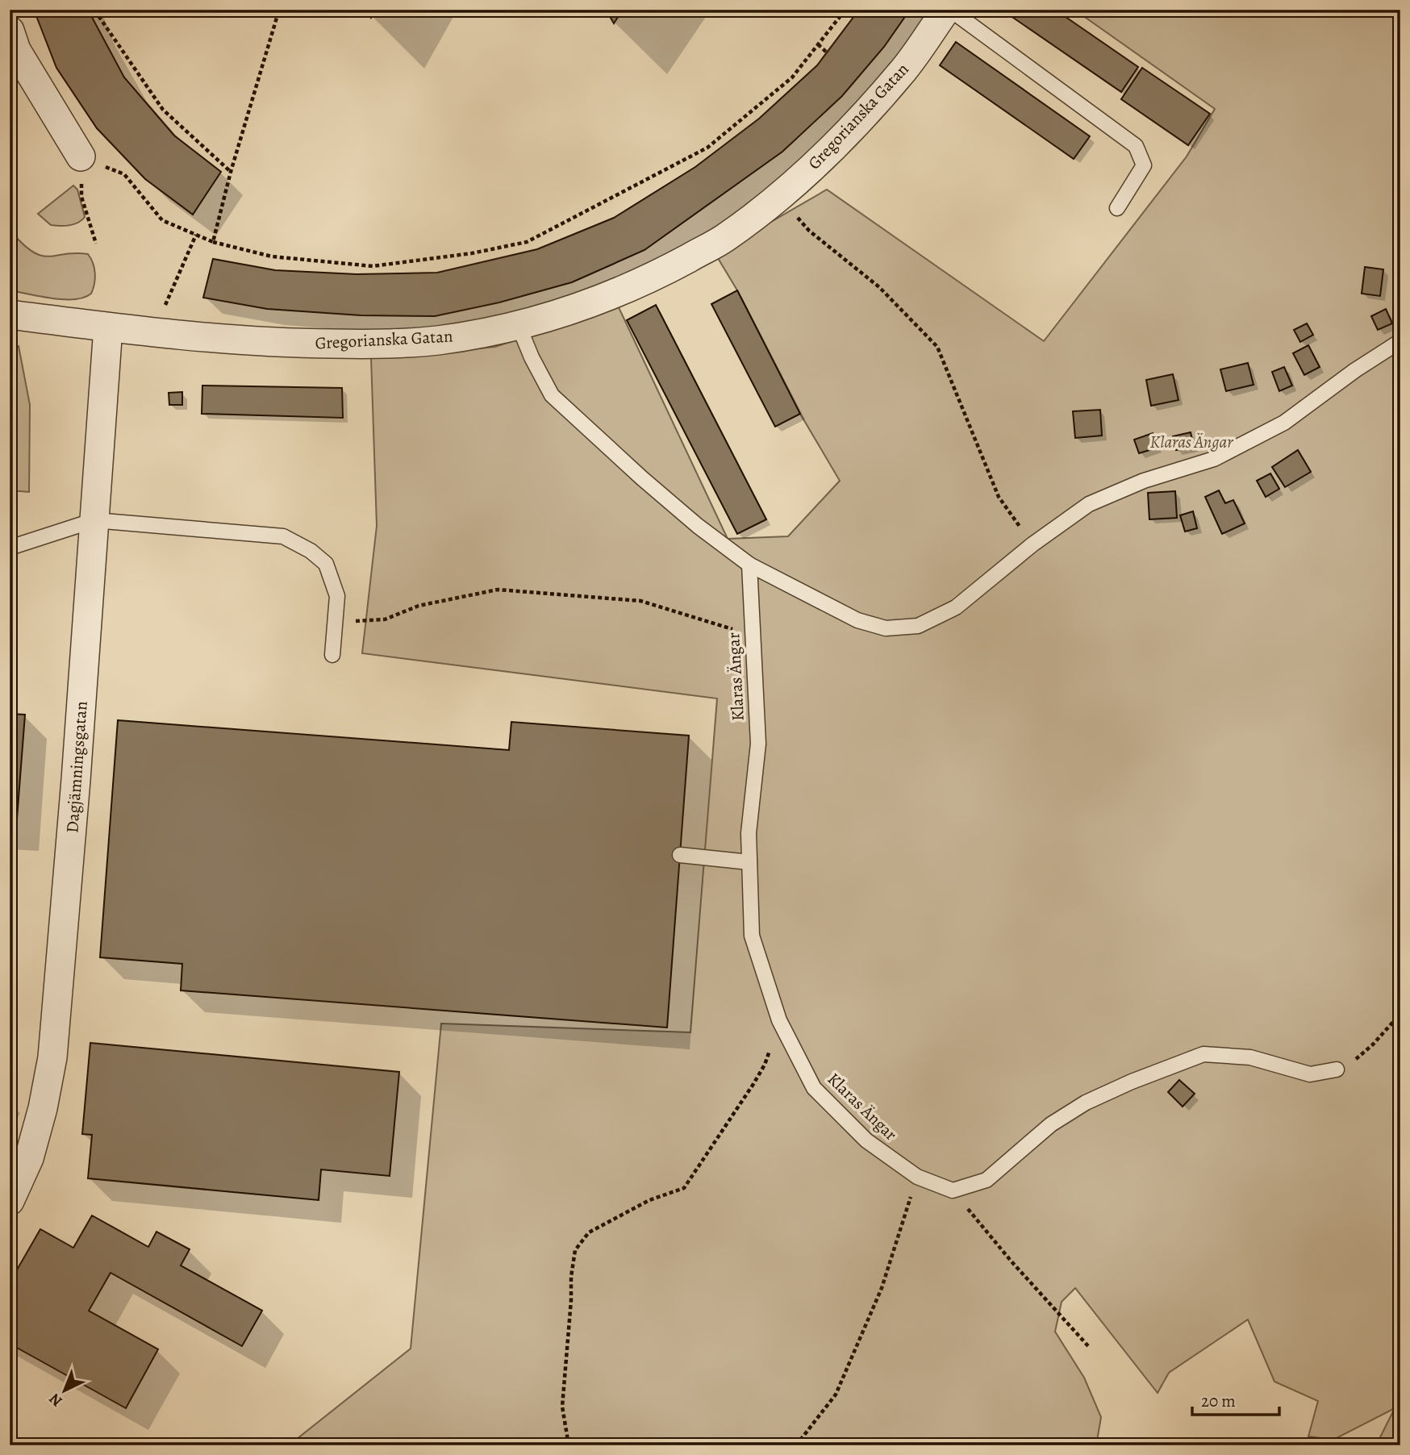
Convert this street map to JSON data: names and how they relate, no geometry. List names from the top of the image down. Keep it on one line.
{"streets":{"street":["Gregorianska Gatan","Dagjämningsgatan"],"lane":["Klaras Ängar"]},"crossings":[["Gregorianska Gatan","Dagjämningsgatan"]],"parks":["Klaras Ängar"],"scale_bar":"20 m","north":"bottom left"}
